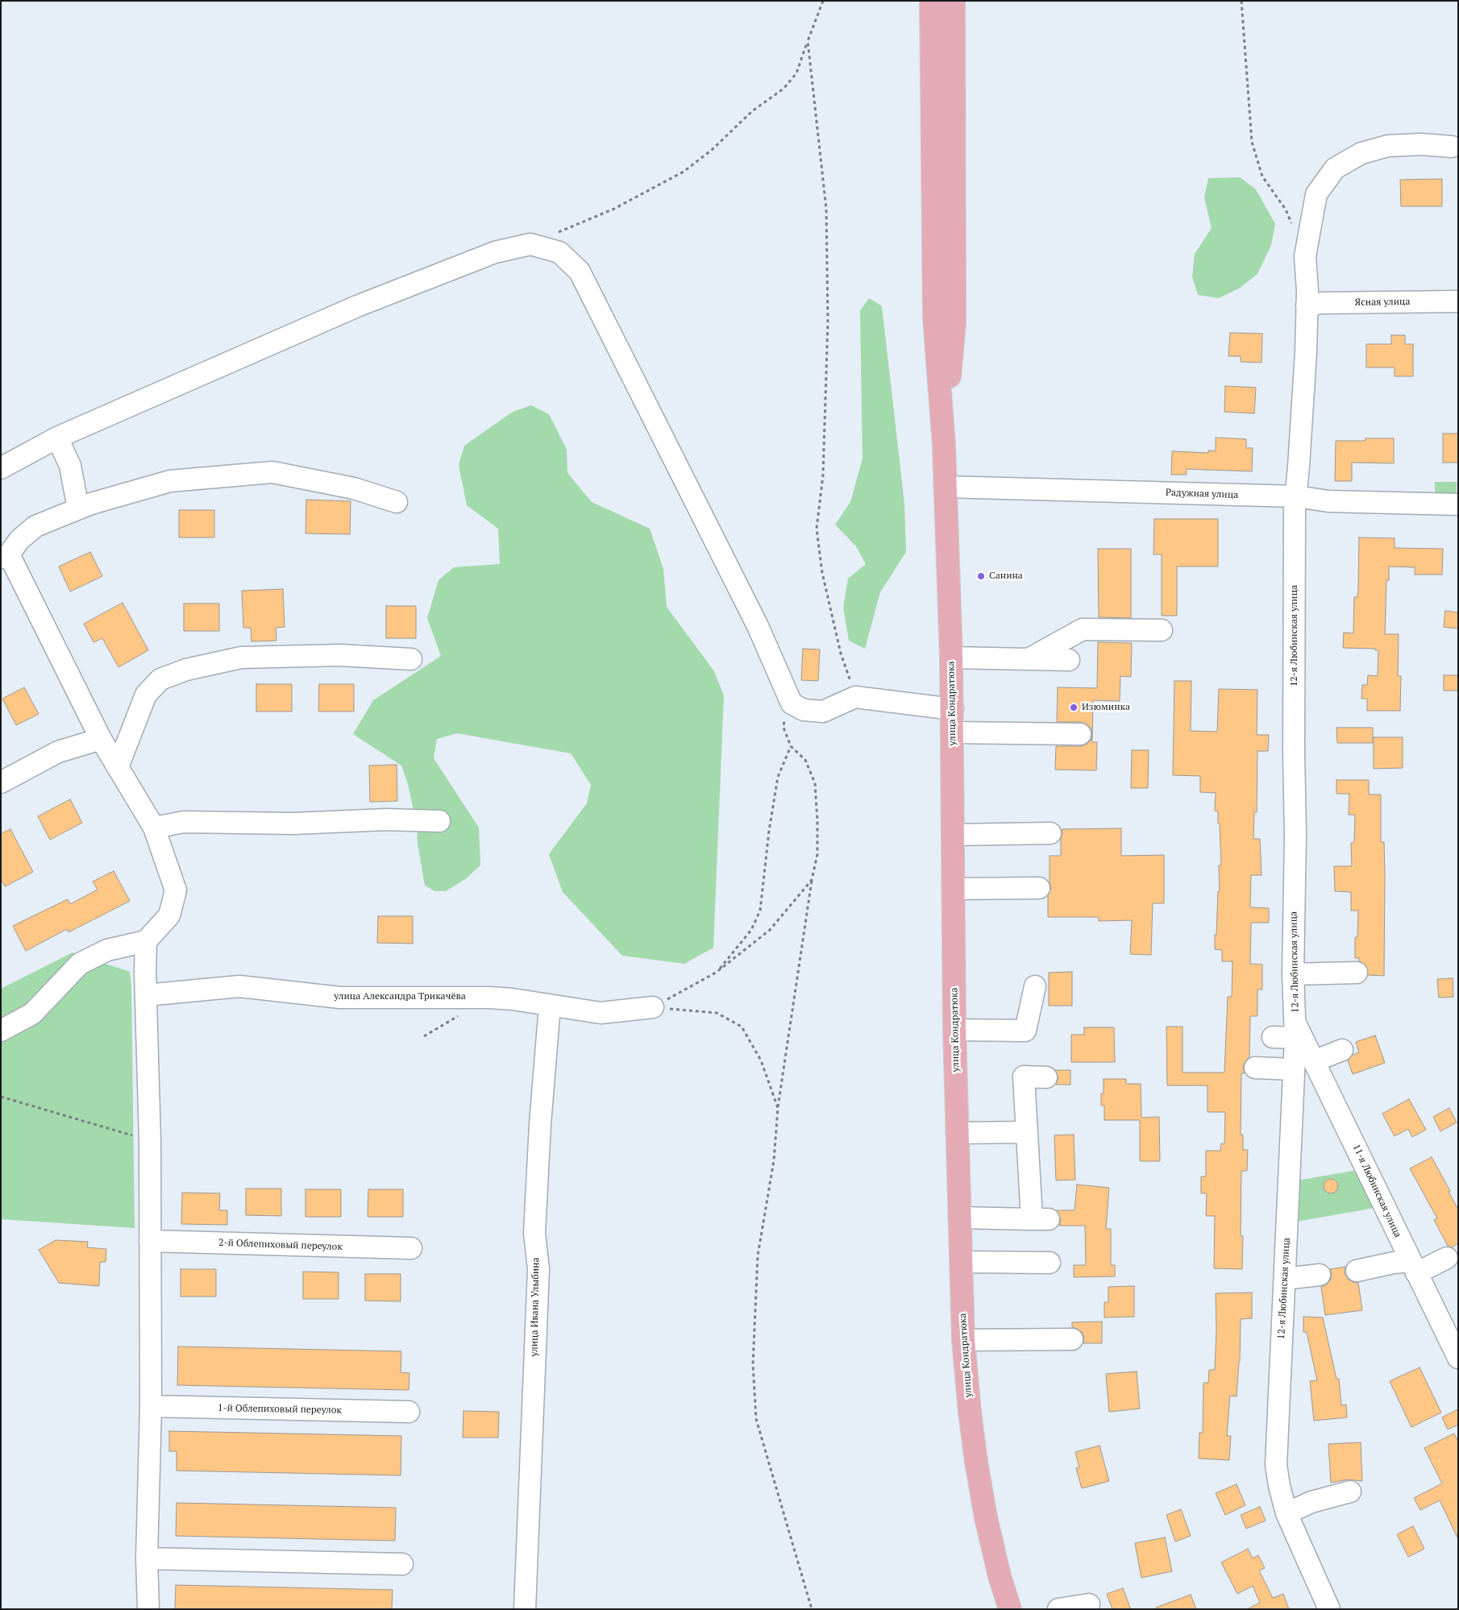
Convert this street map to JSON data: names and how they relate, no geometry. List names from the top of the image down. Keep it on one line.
{"streets":{"main road":["улица Кондратюка"],"street":["Ясная улица","Радужная улица","12-я Любинская улица","улица Александра Трикачёва","11-я Любинская улица","2-й Облепиховый переулок","улица Ивана Улыбина","1-й Облепиховый переулок"]},"crossings":[["Ясная улица","12-я Любинская улица"],["Радужная улица","12-я Любинская улица"],["Радужная улица","улица Кондратюка"],["12-я Любинская улица","11-я Любинская улица"],["улица Александра Трикачёва","улица Ивана Улыбина"]],"places":["Санина","Изюминка"]}
